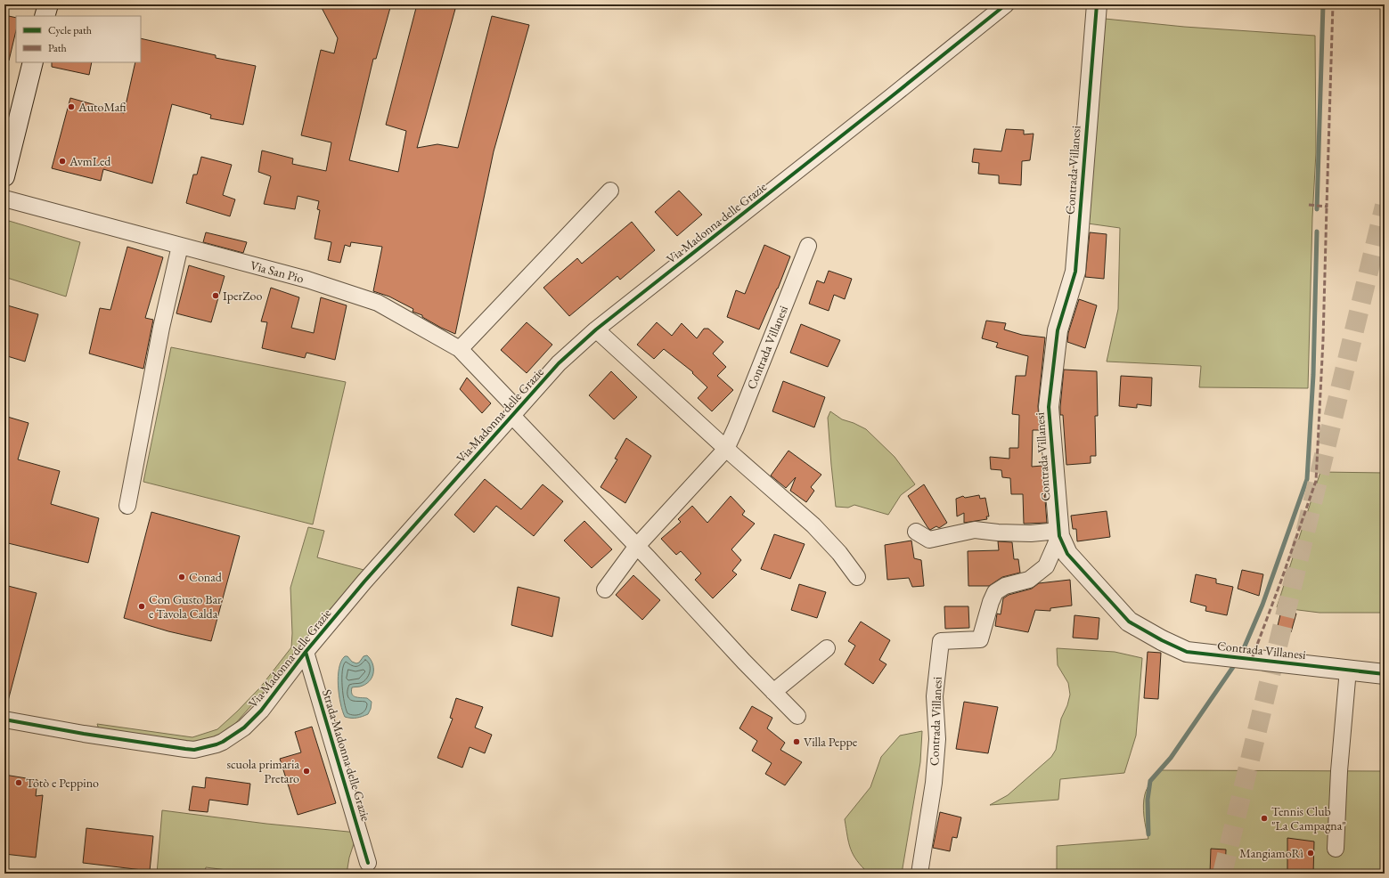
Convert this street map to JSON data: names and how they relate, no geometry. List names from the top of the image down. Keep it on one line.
{"streets":{"street":["Contrada Villanesi","Via Madonna delle Grazie","Via San Pio","Strada Madonna delle Grazie"]},"crossings":[["Via Madonna delle Grazie","Via San Pio"],["Via Madonna delle Grazie","Strada Madonna delle Grazie"]],"places":["AutoMafi","AvmLed","IperZoo","Conad","Con Gusto Bar e Tavola Calda","Villa Peppe","scuola primaria Pretaro","Totò e Peppino","Tennis Club \"La Campagna\"","MangiamoRì"],"legend":["Cycle path","Path"]}
